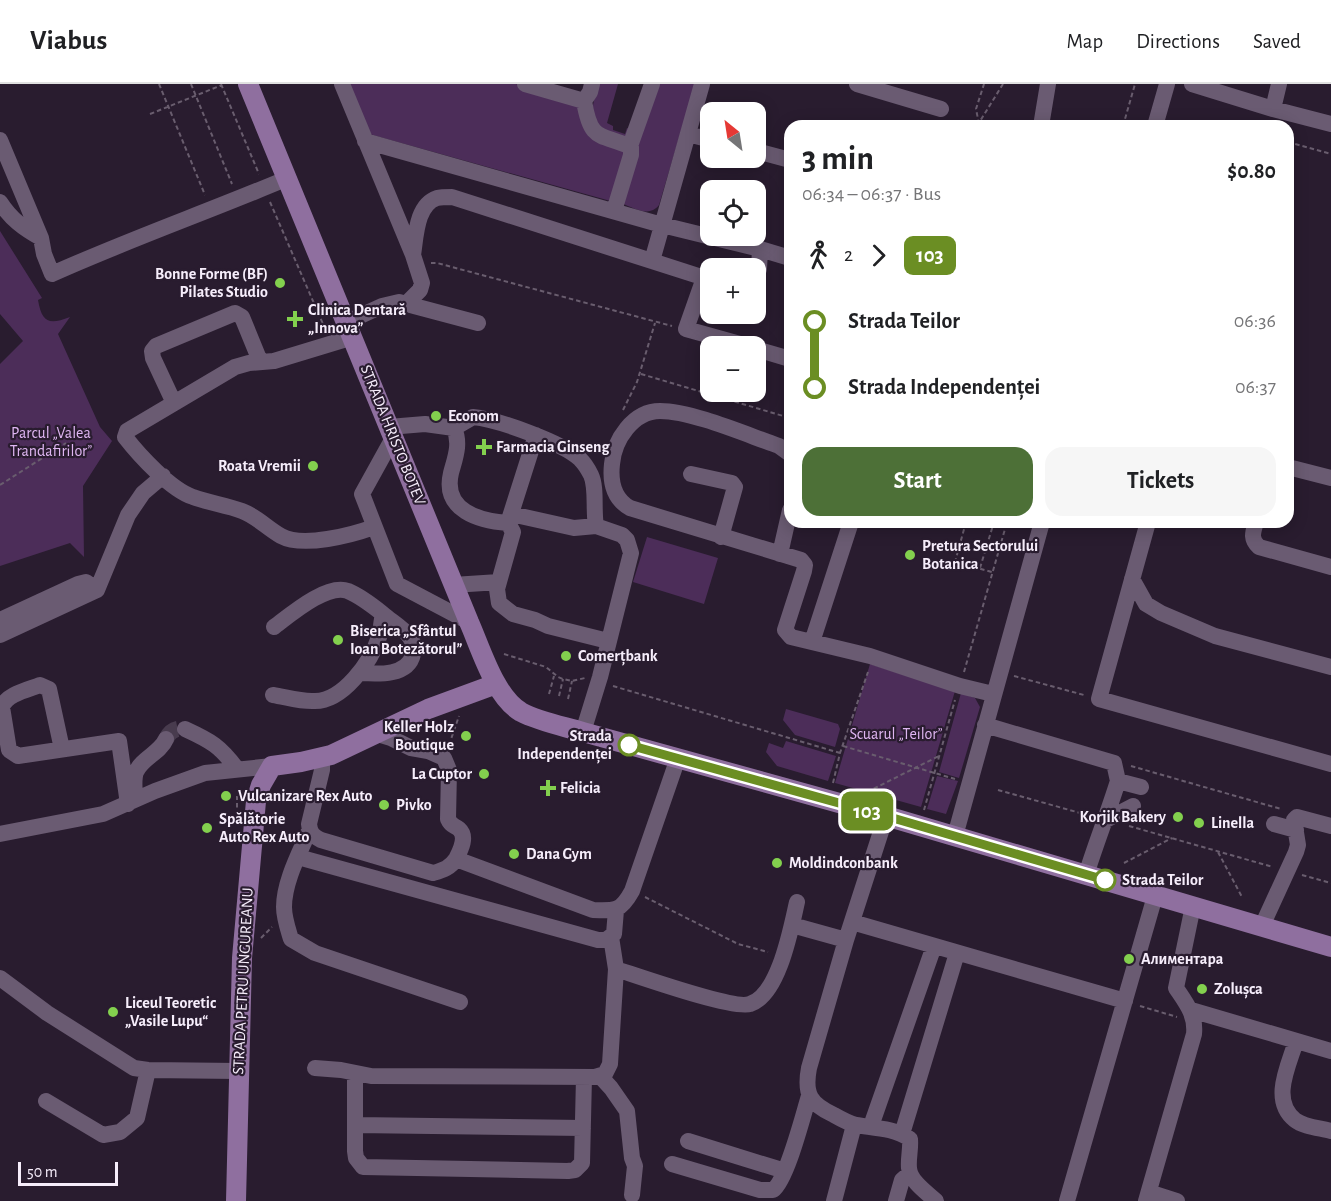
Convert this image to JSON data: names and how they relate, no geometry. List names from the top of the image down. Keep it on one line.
{"streets":{"main road":["STRADA HRISTO BOTEV","STRADA PETRU UNGUREANU"]},"parks":["Parcul „Valea Trandafirilor”","Scuarul „Teilor”"],"places":{"other":["Bonne Forme (BF) Pilates Studio","Econom","Roata Vremii","Pretura Sectorului Botanica","Biserica „Sfântul Ioan Botezătorul”","Comerțbank","Keller Holz Boutique","Strada Independenței","La Cuptor","Vulcanizare Rex Auto","Pivko","Korjik Bakery","Linella","Spălătorie Auto Rex Auto","Dana Gym","Moldindconbank","Strada Teilor","Алиментара","Zolușca","Liceul Teoretic „Vasile Lupu“"],"health":["Clinica Dentară „Innova”","Farmacia Ginseng","Felicia"]},"lines":["bus line 103"],"scale_bar":"50 m","north":"top left","page":{"header":"Viabus","nav":["Map","Directions","Saved"],"on_map":"103","map_buttons":["+","−"],"heading":["3 min","06:34 – 06:37 · Bus","$0.80"],"legs":["2","103"],"list":[{"name":"Strada Teilor","value":"06:36"},{"name":"Strada Independenței","value":"06:37"}],"buttons":["Start","Tickets"],"scale":"50 m"}}
